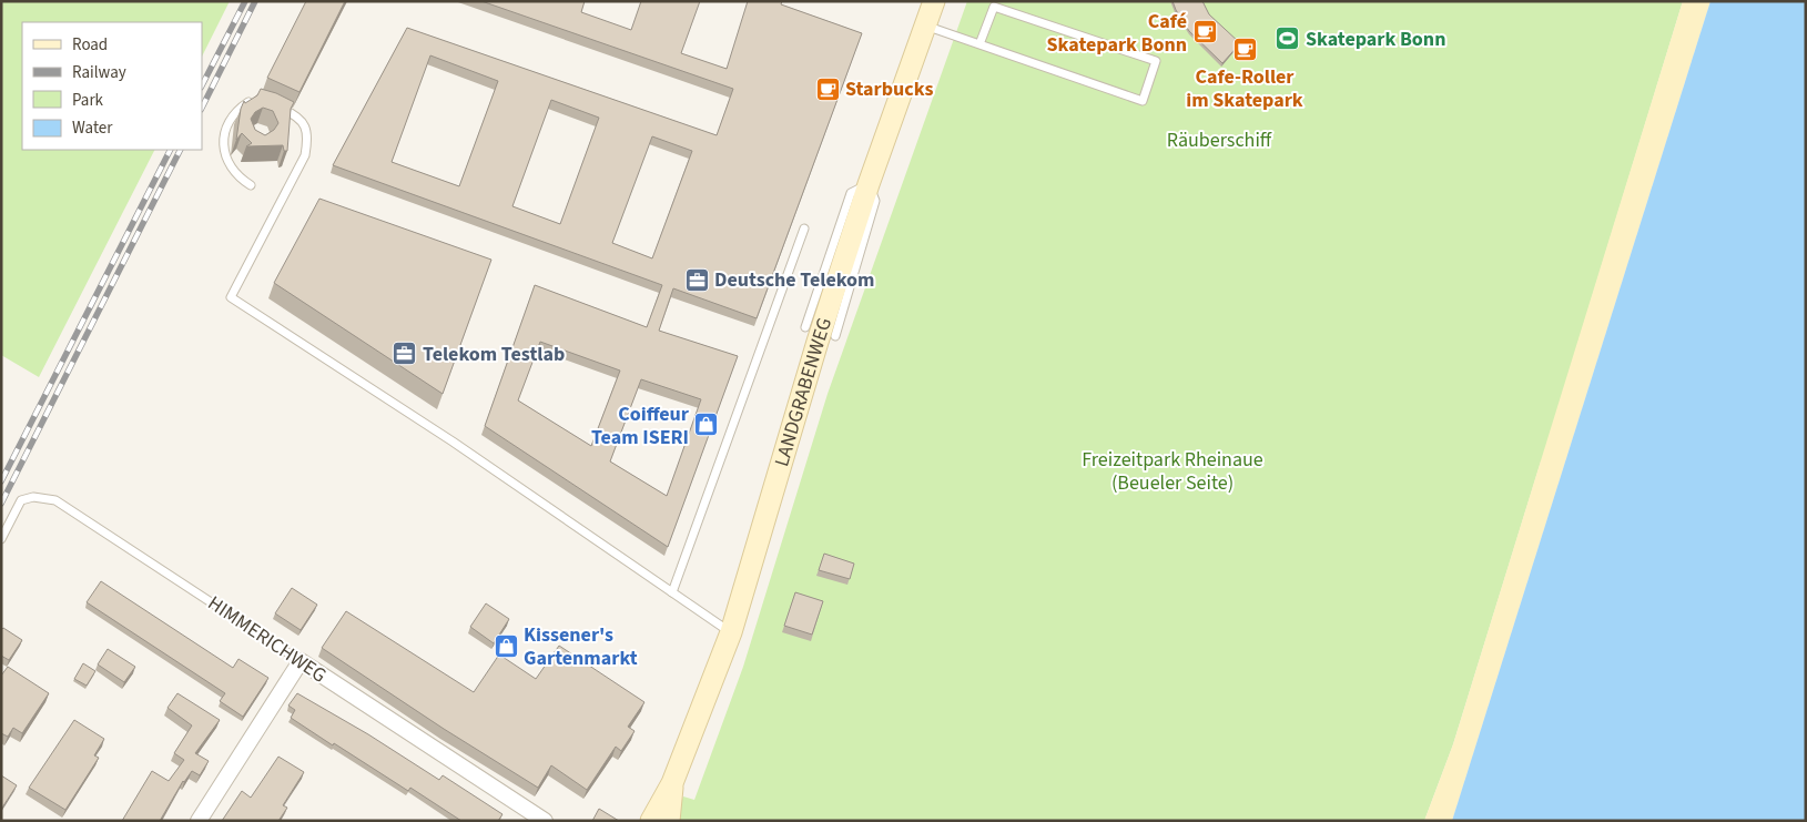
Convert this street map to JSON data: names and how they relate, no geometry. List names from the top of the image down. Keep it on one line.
{"streets":{"street":["LANDGRABENWEG","HIMMERICHWEG"]},"parks":["Räuberschiff","Freizeitpark Rheinaue (Beueler Seite)"],"places":{"cafe":["Café Skatepark Bonn","Cafe-Roller im Skatepark","Starbucks"],"sports":["Skatepark Bonn"],"office":["Deutsche Telekom","Telekom Testlab"],"shop":["Coiffeur Team ISERI","Kissener's Gartenmarkt"]},"legend":["Road","Railway","Park","Water"]}
